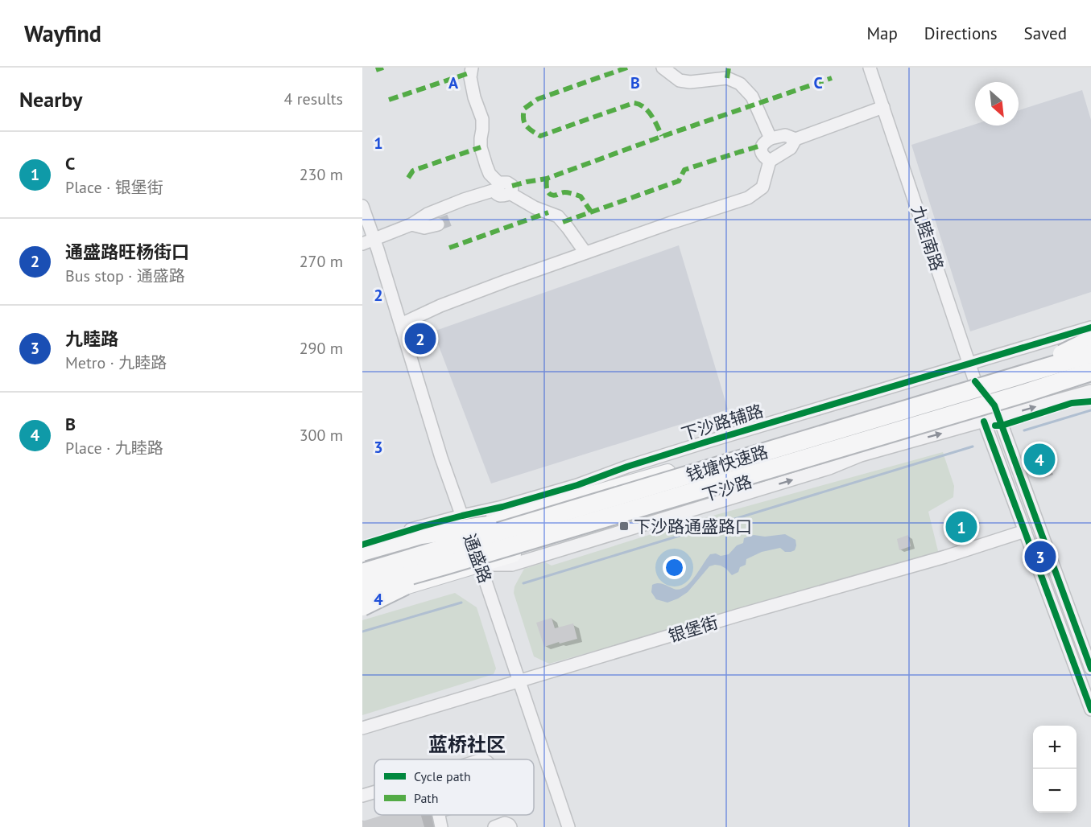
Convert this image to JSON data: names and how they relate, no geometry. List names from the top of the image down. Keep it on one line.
{"streets":{"highway":["钱塘快速路"],"main road":["下沙路"],"street":["九睦南路","下沙路辅路","通盛路","银堡街"]},"crossings":[["九睦南路","下沙路辅路"],["九睦南路","下沙路"],["下沙路辅路","通盛路"],["钱塘快速路","下沙路"],["下沙路","通盛路"],["通盛路","银堡街"]],"districts":["蓝桥社区"],"places":{"transit":["下沙路通盛路口"]},"legend":["Cycle path","Path"],"north":"bottom right","page":{"header":"Wayfind","nav":["Map","Directions","Saved"],"heading":["Nearby","4 results"],"list":[{"mark":"1","name":"C","note":"Place · 银堡街","value":"230 m"},{"mark":"2","name":"通盛路旺杨街口","note":"Bus stop · 通盛路","value":"270 m"},{"mark":"3","name":"九睦路","note":"Metro · 九睦路","value":"290 m"},{"mark":"4","name":"B","note":"Place · 九睦路","value":"300 m"}],"pins":["2","4","1","3"],"map_buttons":["+","−"]},"grid":{"columns":["A","B","C"],"rows":["1","2","3","4"]}}
